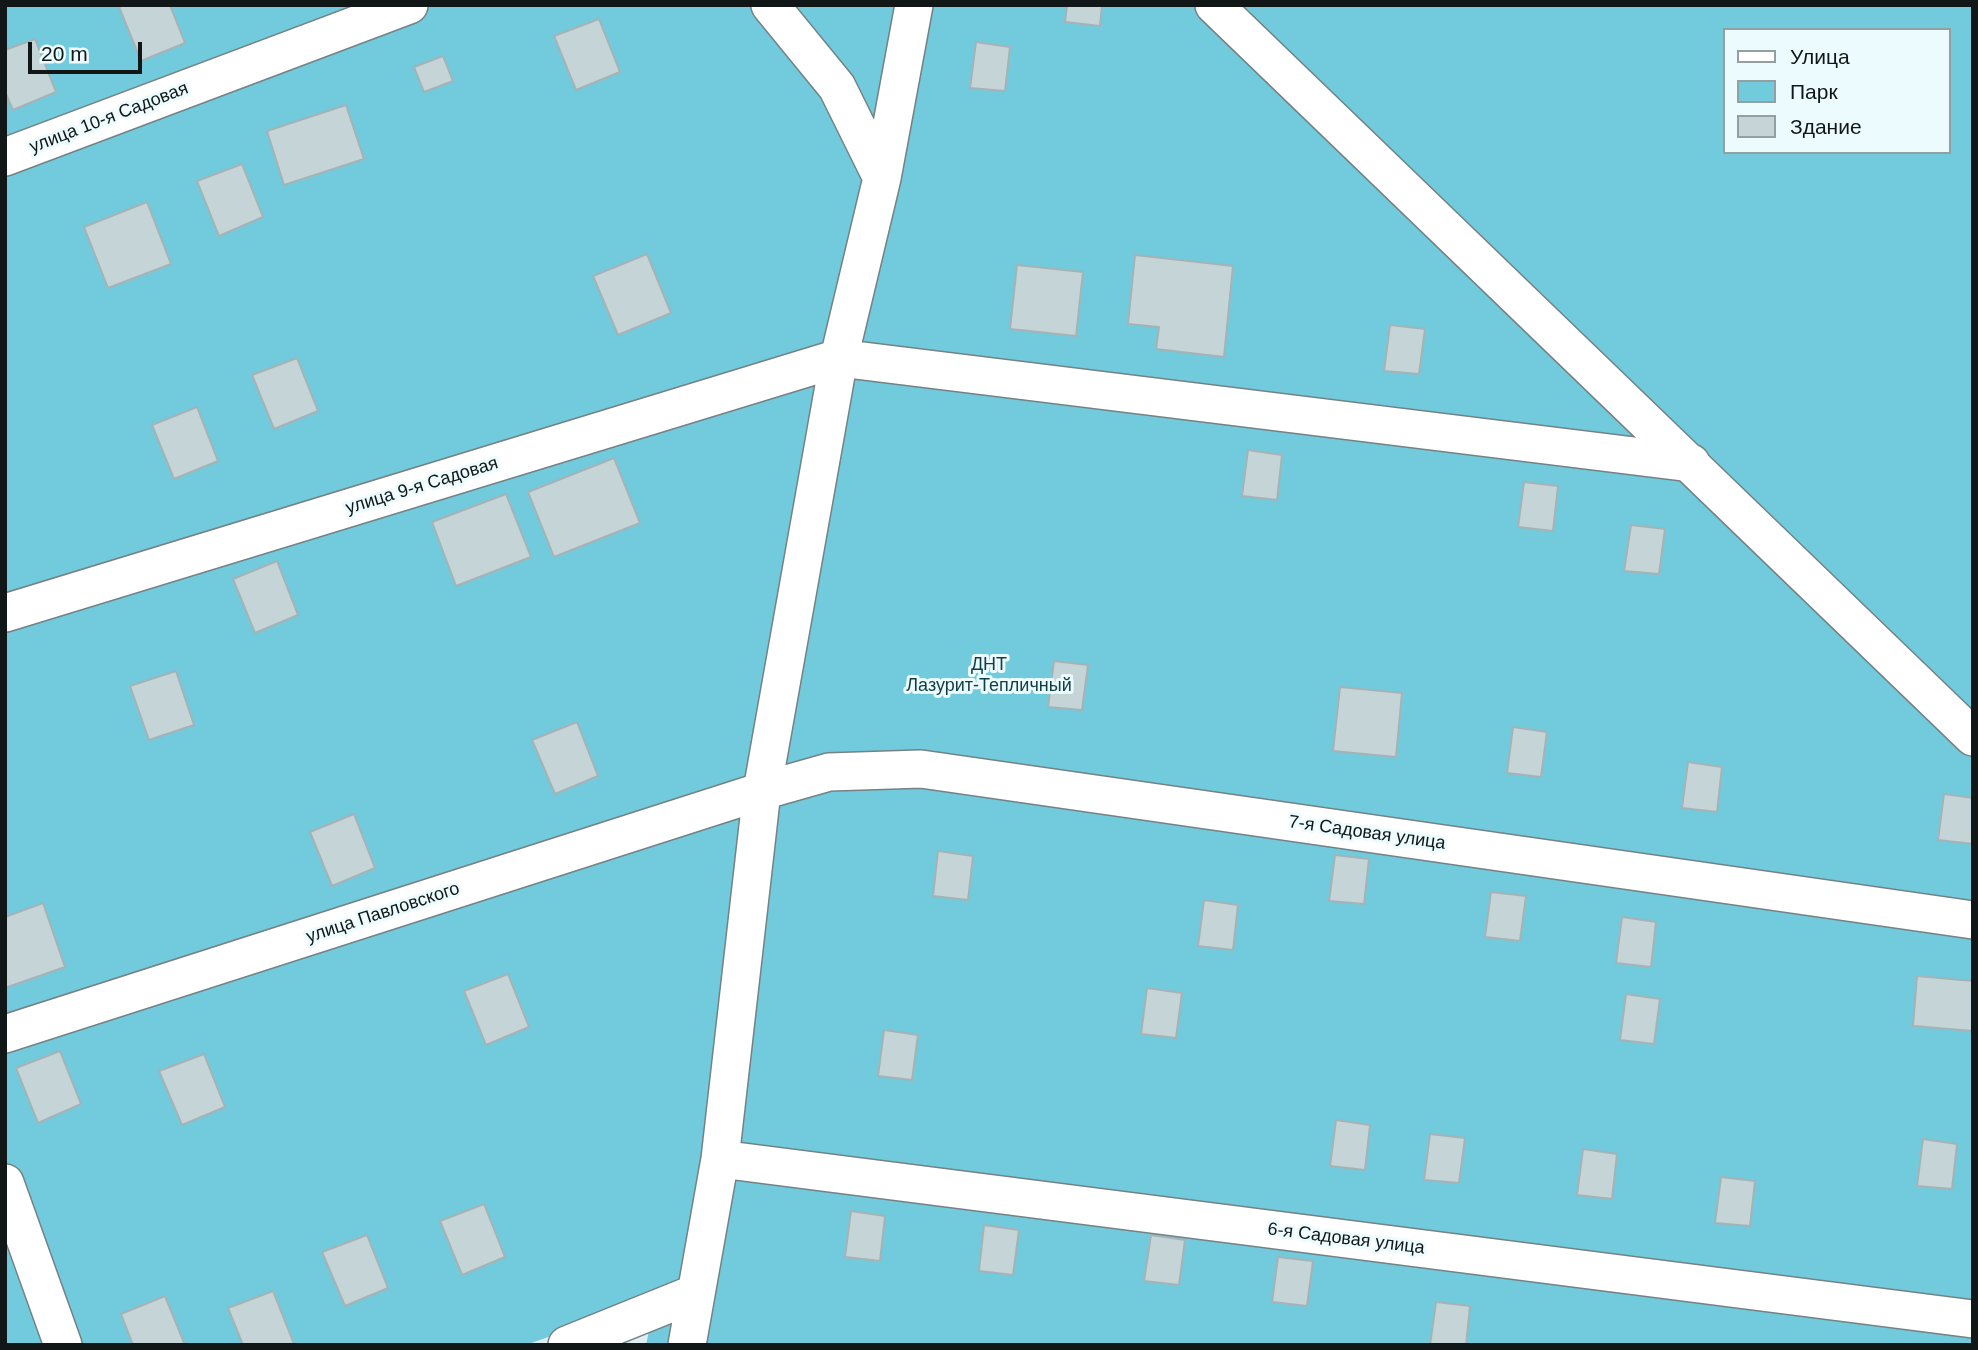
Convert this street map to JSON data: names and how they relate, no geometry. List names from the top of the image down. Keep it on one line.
{"streets":{"street":["улица 10-я Садовая","улица 9-я Садовая","7-я Садовая улица","улица Павловского","6-я Садовая улица"]},"crossings":[["7-я Садовая улица","улица Павловского"]],"parks":["ДНТ Лазурит-Тепличный"],"legend":["Улица","Парк","Здание"],"scale_bar":"20 m"}
